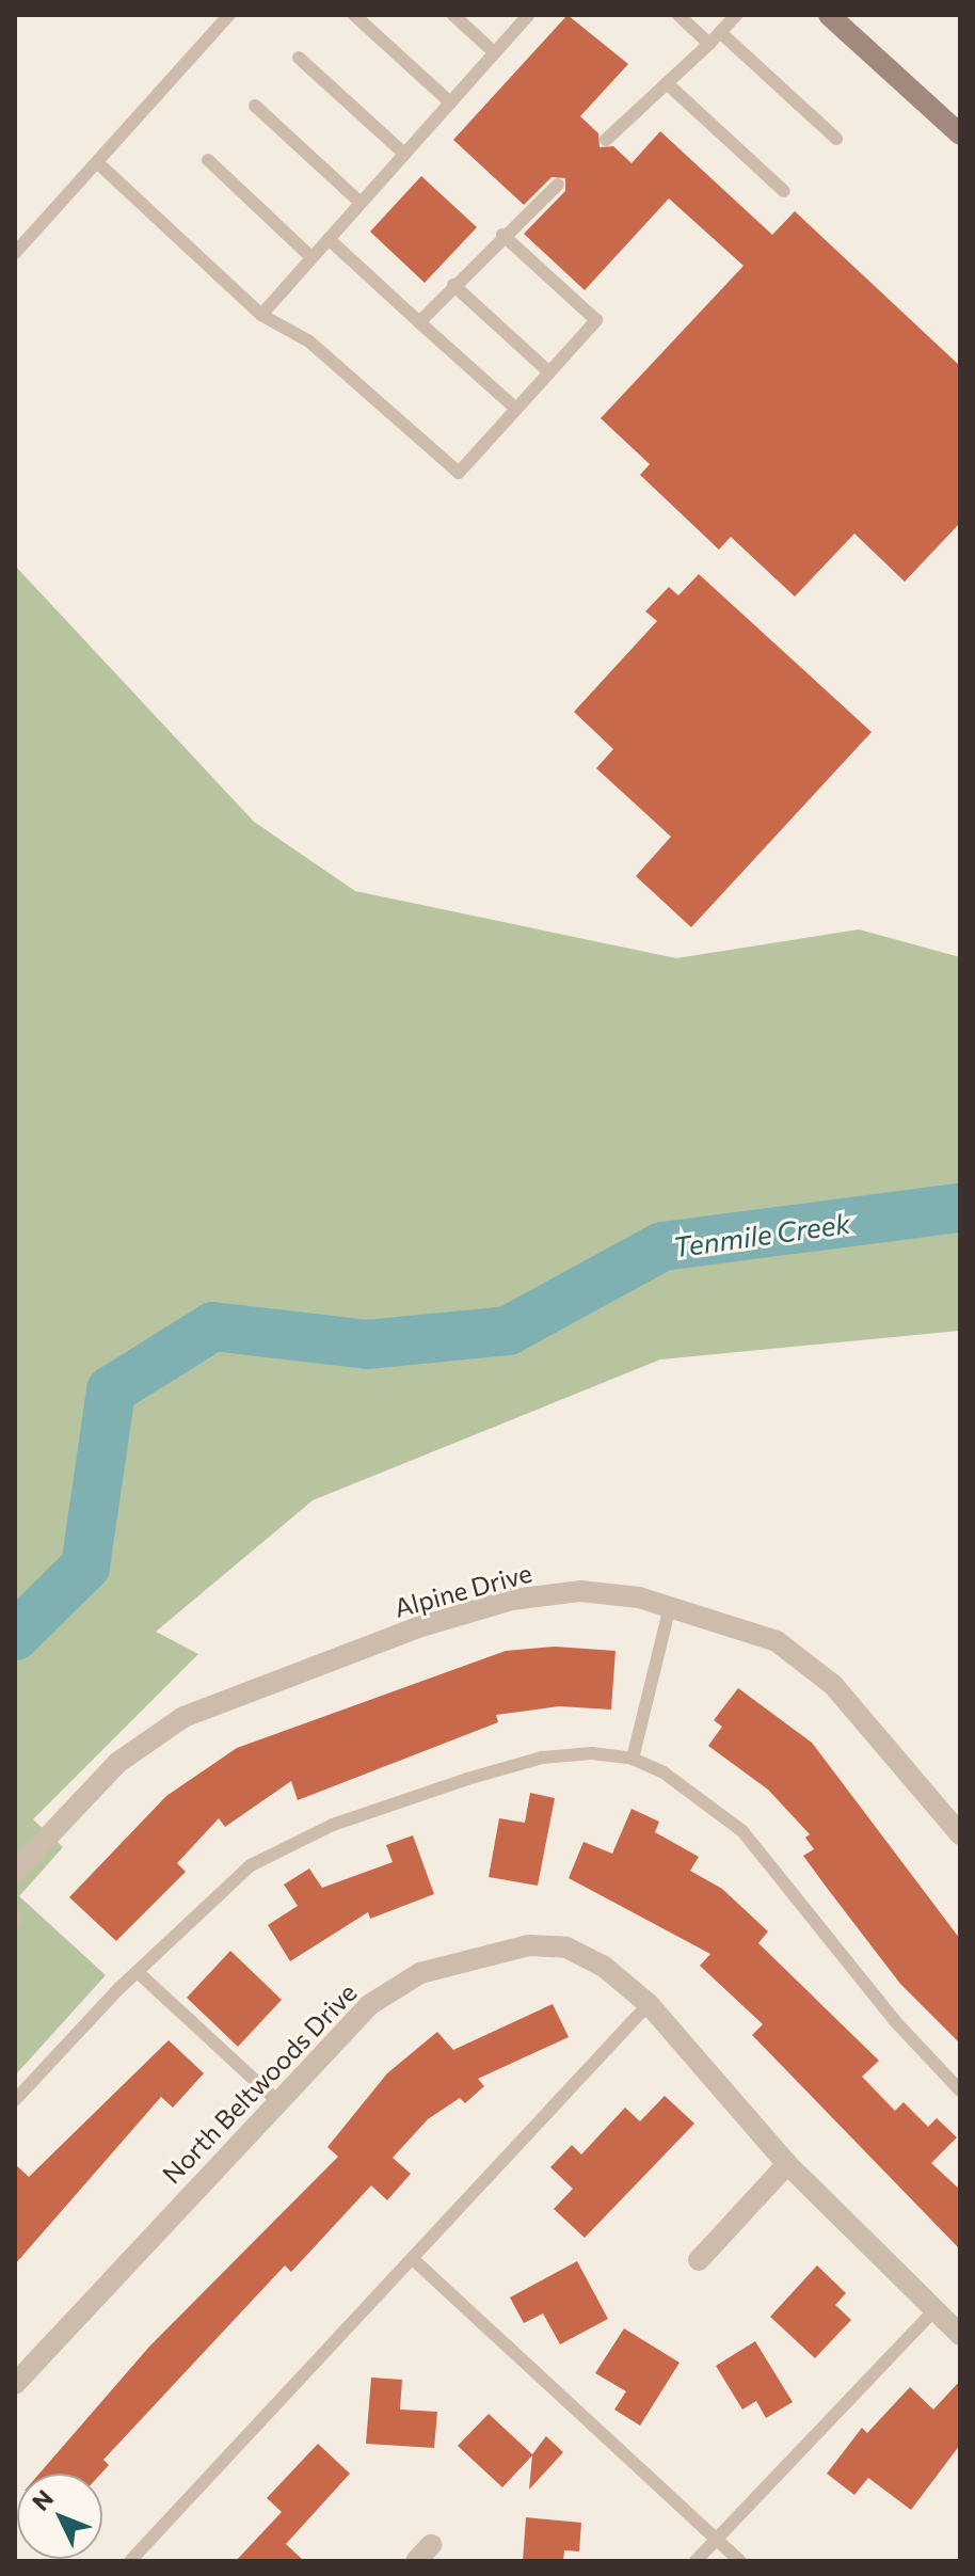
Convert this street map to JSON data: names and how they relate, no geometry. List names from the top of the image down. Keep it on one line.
{"streets":{"street":["Alpine Drive","North Beltwoods Drive"]},"water":["Tenmile Creek"],"north":"top left"}
